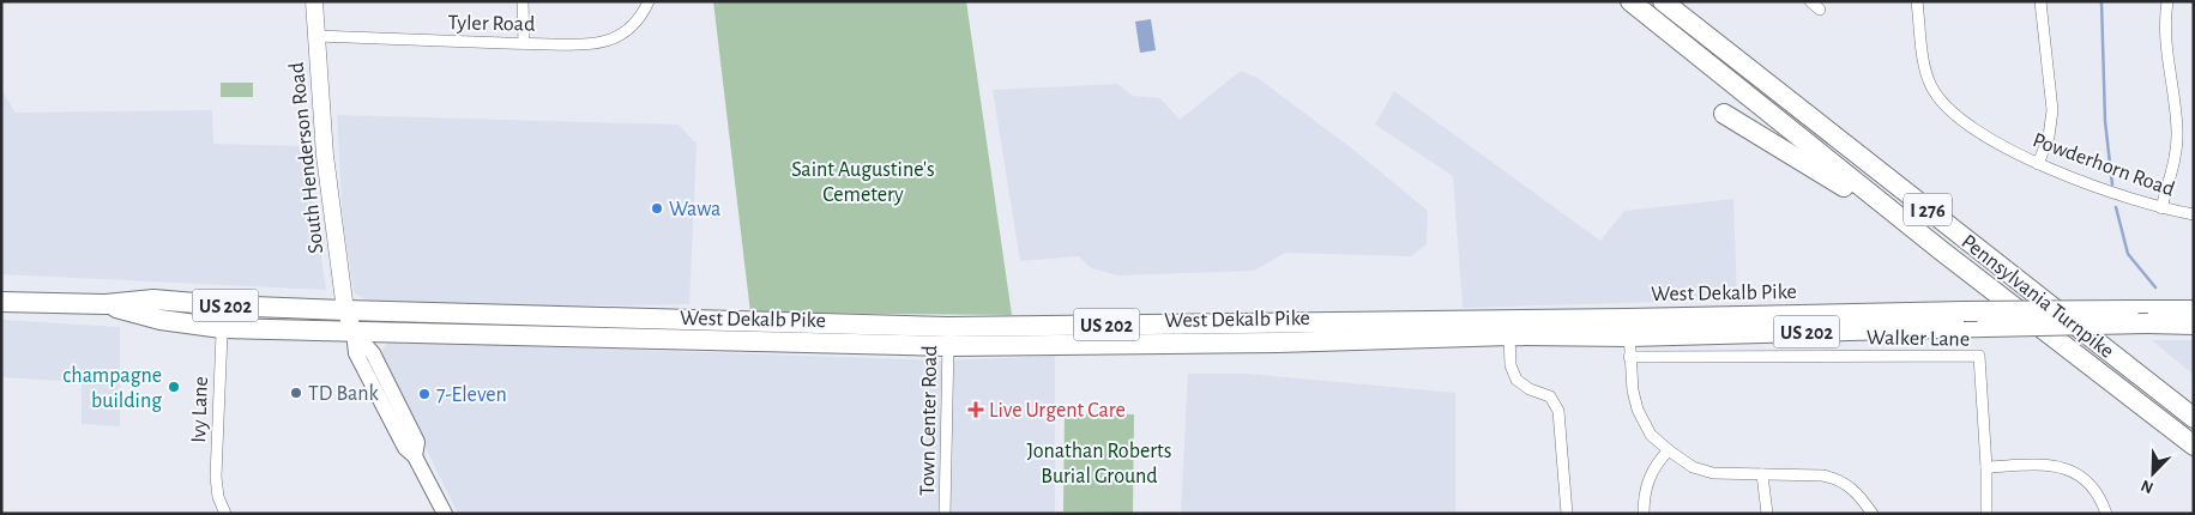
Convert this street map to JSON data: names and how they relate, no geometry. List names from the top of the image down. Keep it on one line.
{"streets":{"highway":["I 276","West Dekalb Pike","Pennsylvania Turnpike","US 202"],"main road":["South Henderson Road"],"street":["Tyler Road","Powderhorn Road","Walker Lane","Ivy Lane","Town Center Road"]},"crossings":[["Tyler Road","South Henderson Road"],["South Henderson Road","West Dekalb Pike"],["West Dekalb Pike","Ivy Lane"],["West Dekalb Pike","Town Center Road"]],"parks":["Saint Augustine's Cemetery","Jonathan Roberts Burial Ground"],"places":{"other":["Wawa","champagne building","TD Bank","7-Eleven"],"health":["Live Urgent Care"]},"north":"bottom left"}
